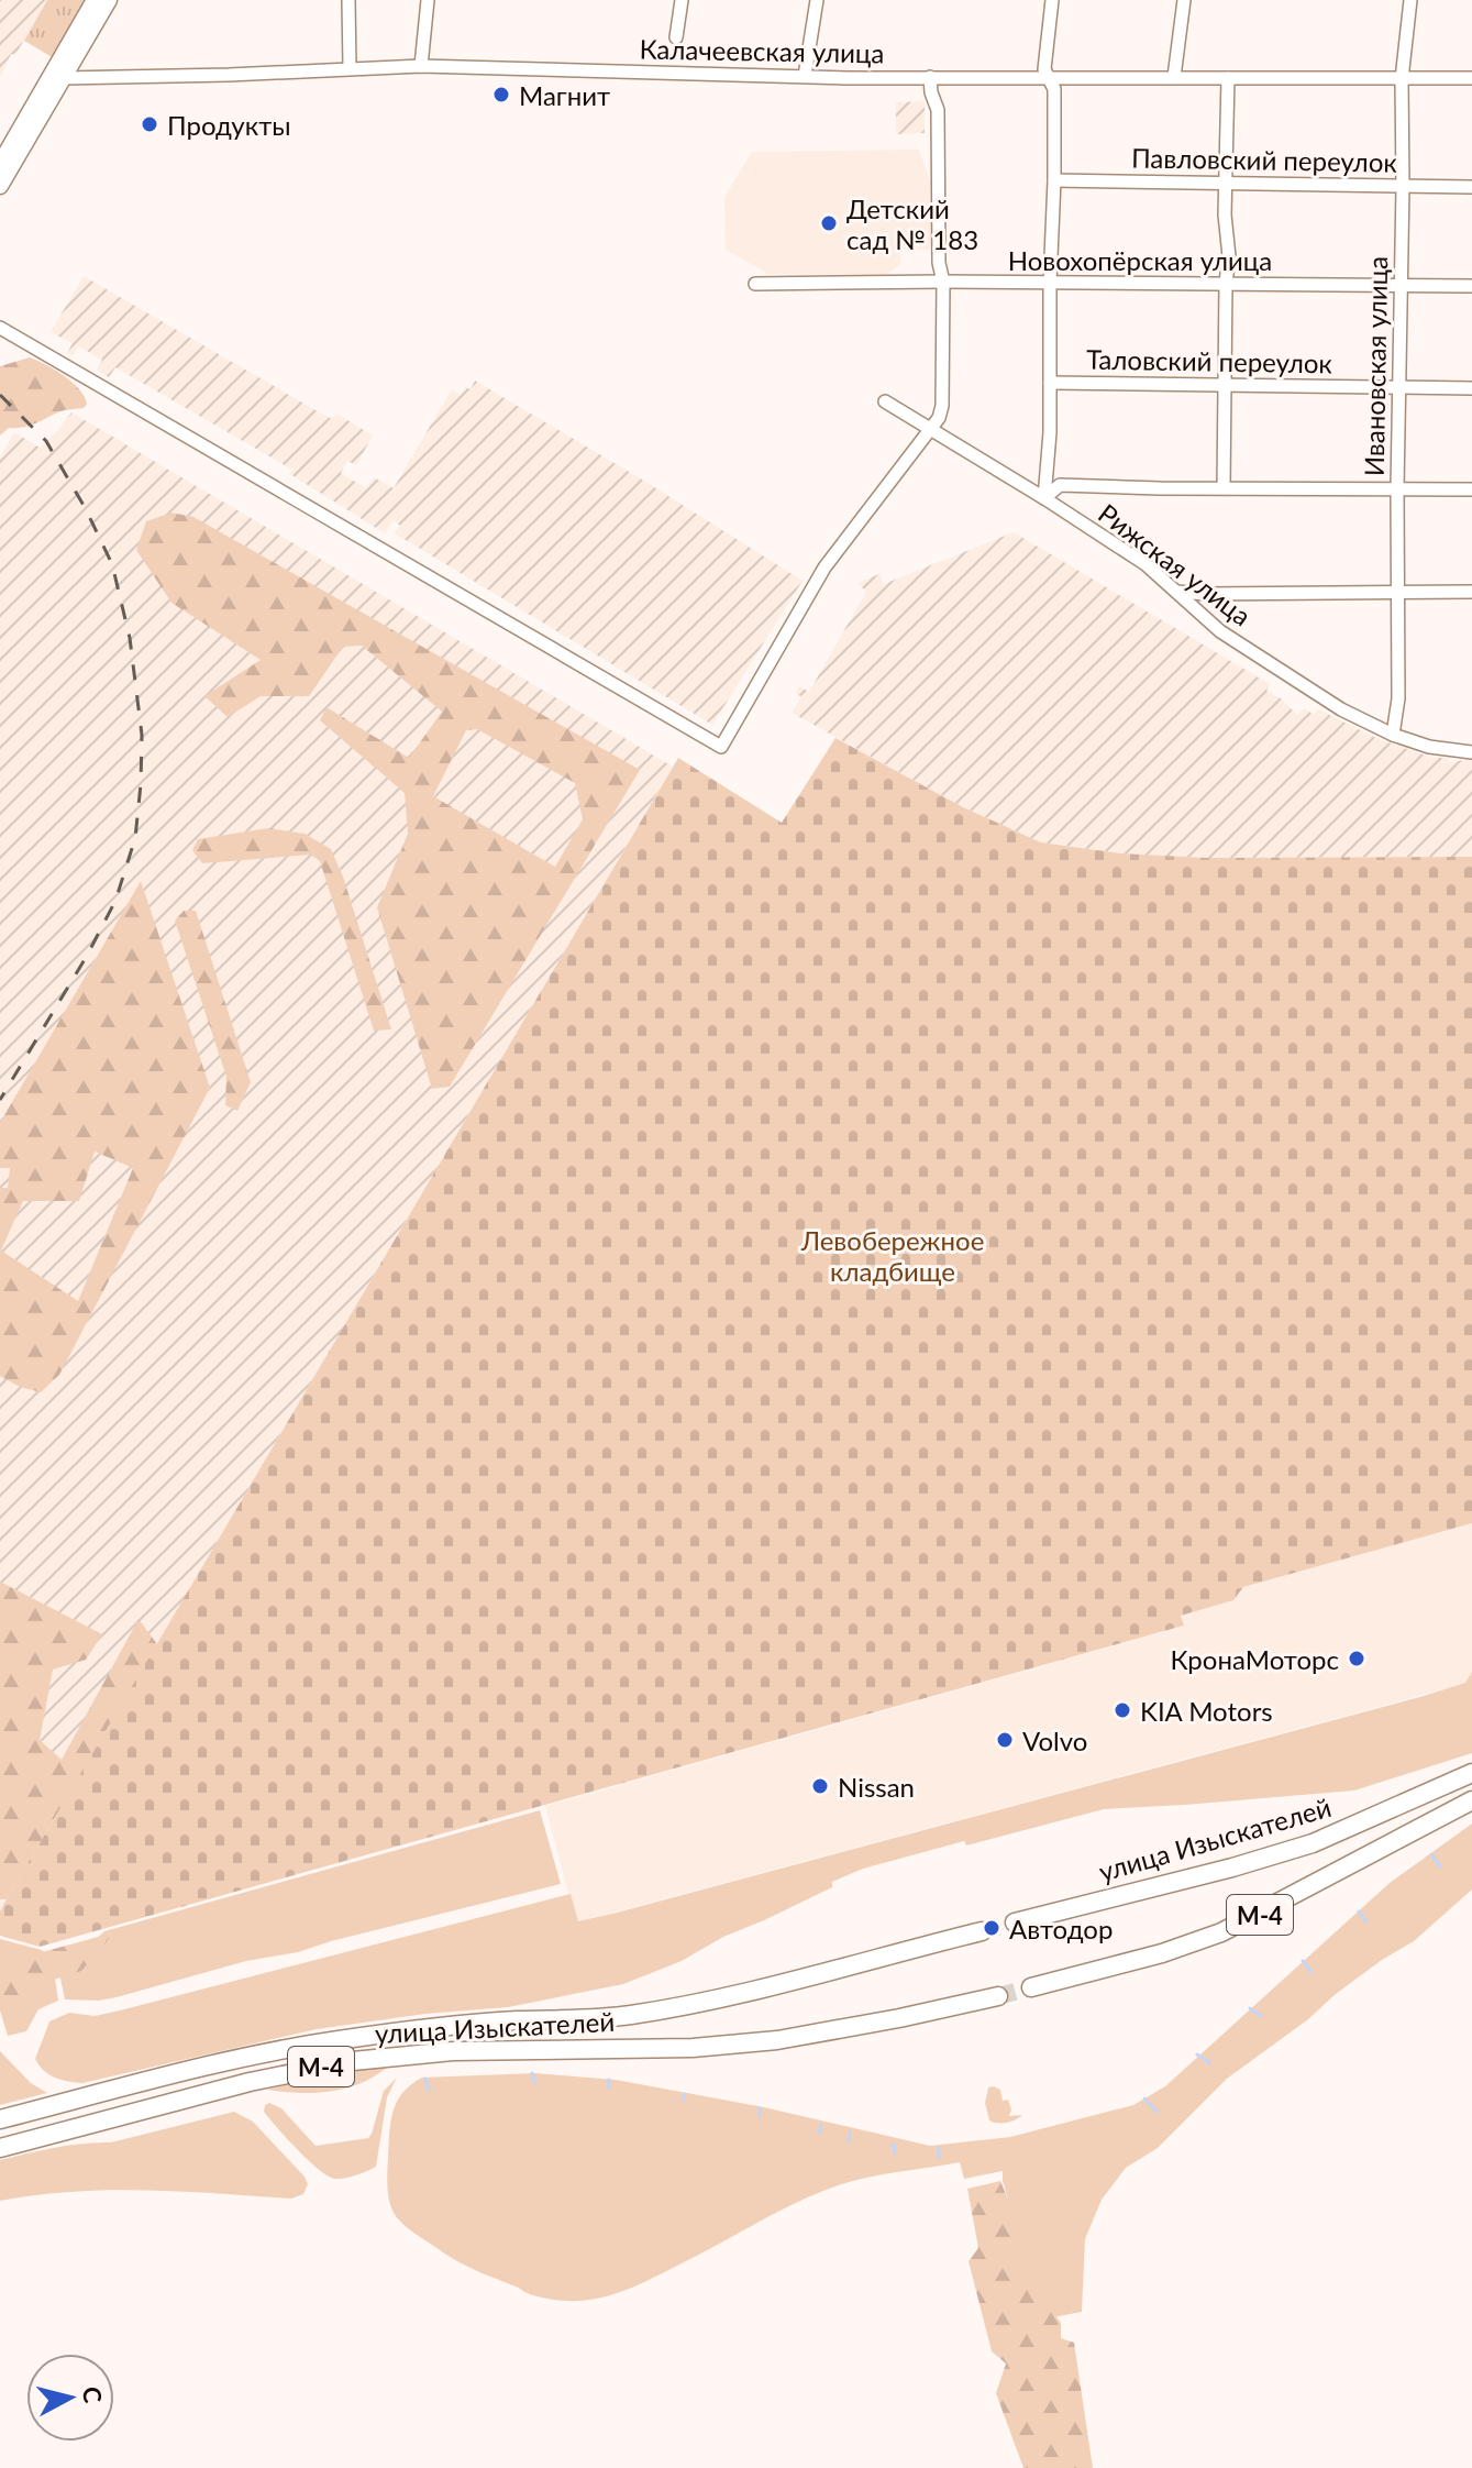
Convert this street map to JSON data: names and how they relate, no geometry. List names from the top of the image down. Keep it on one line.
{"streets":{"highway":["улица Изыскателей","М-4"],"street":["Калачеевская улица","Павловский переулок","Новохопёрская улица","Таловский переулок","Ивановская улица","Рижская улица"]},"crossings":[["Калачеевская улица","Ивановская улица"],["Павловский переулок","Ивановская улица"],["Новохопёрская улица","Ивановская улица"],["Таловский переулок","Ивановская улица"],["Ивановская улица","Рижская улица"]],"parks":["Левобережное кладбище"],"places":["Магнит","Продукты","Детский сад № 183","КронаМоторс","KIA Motors","Volvo","Nissan","Автодор"],"north":"right"}
